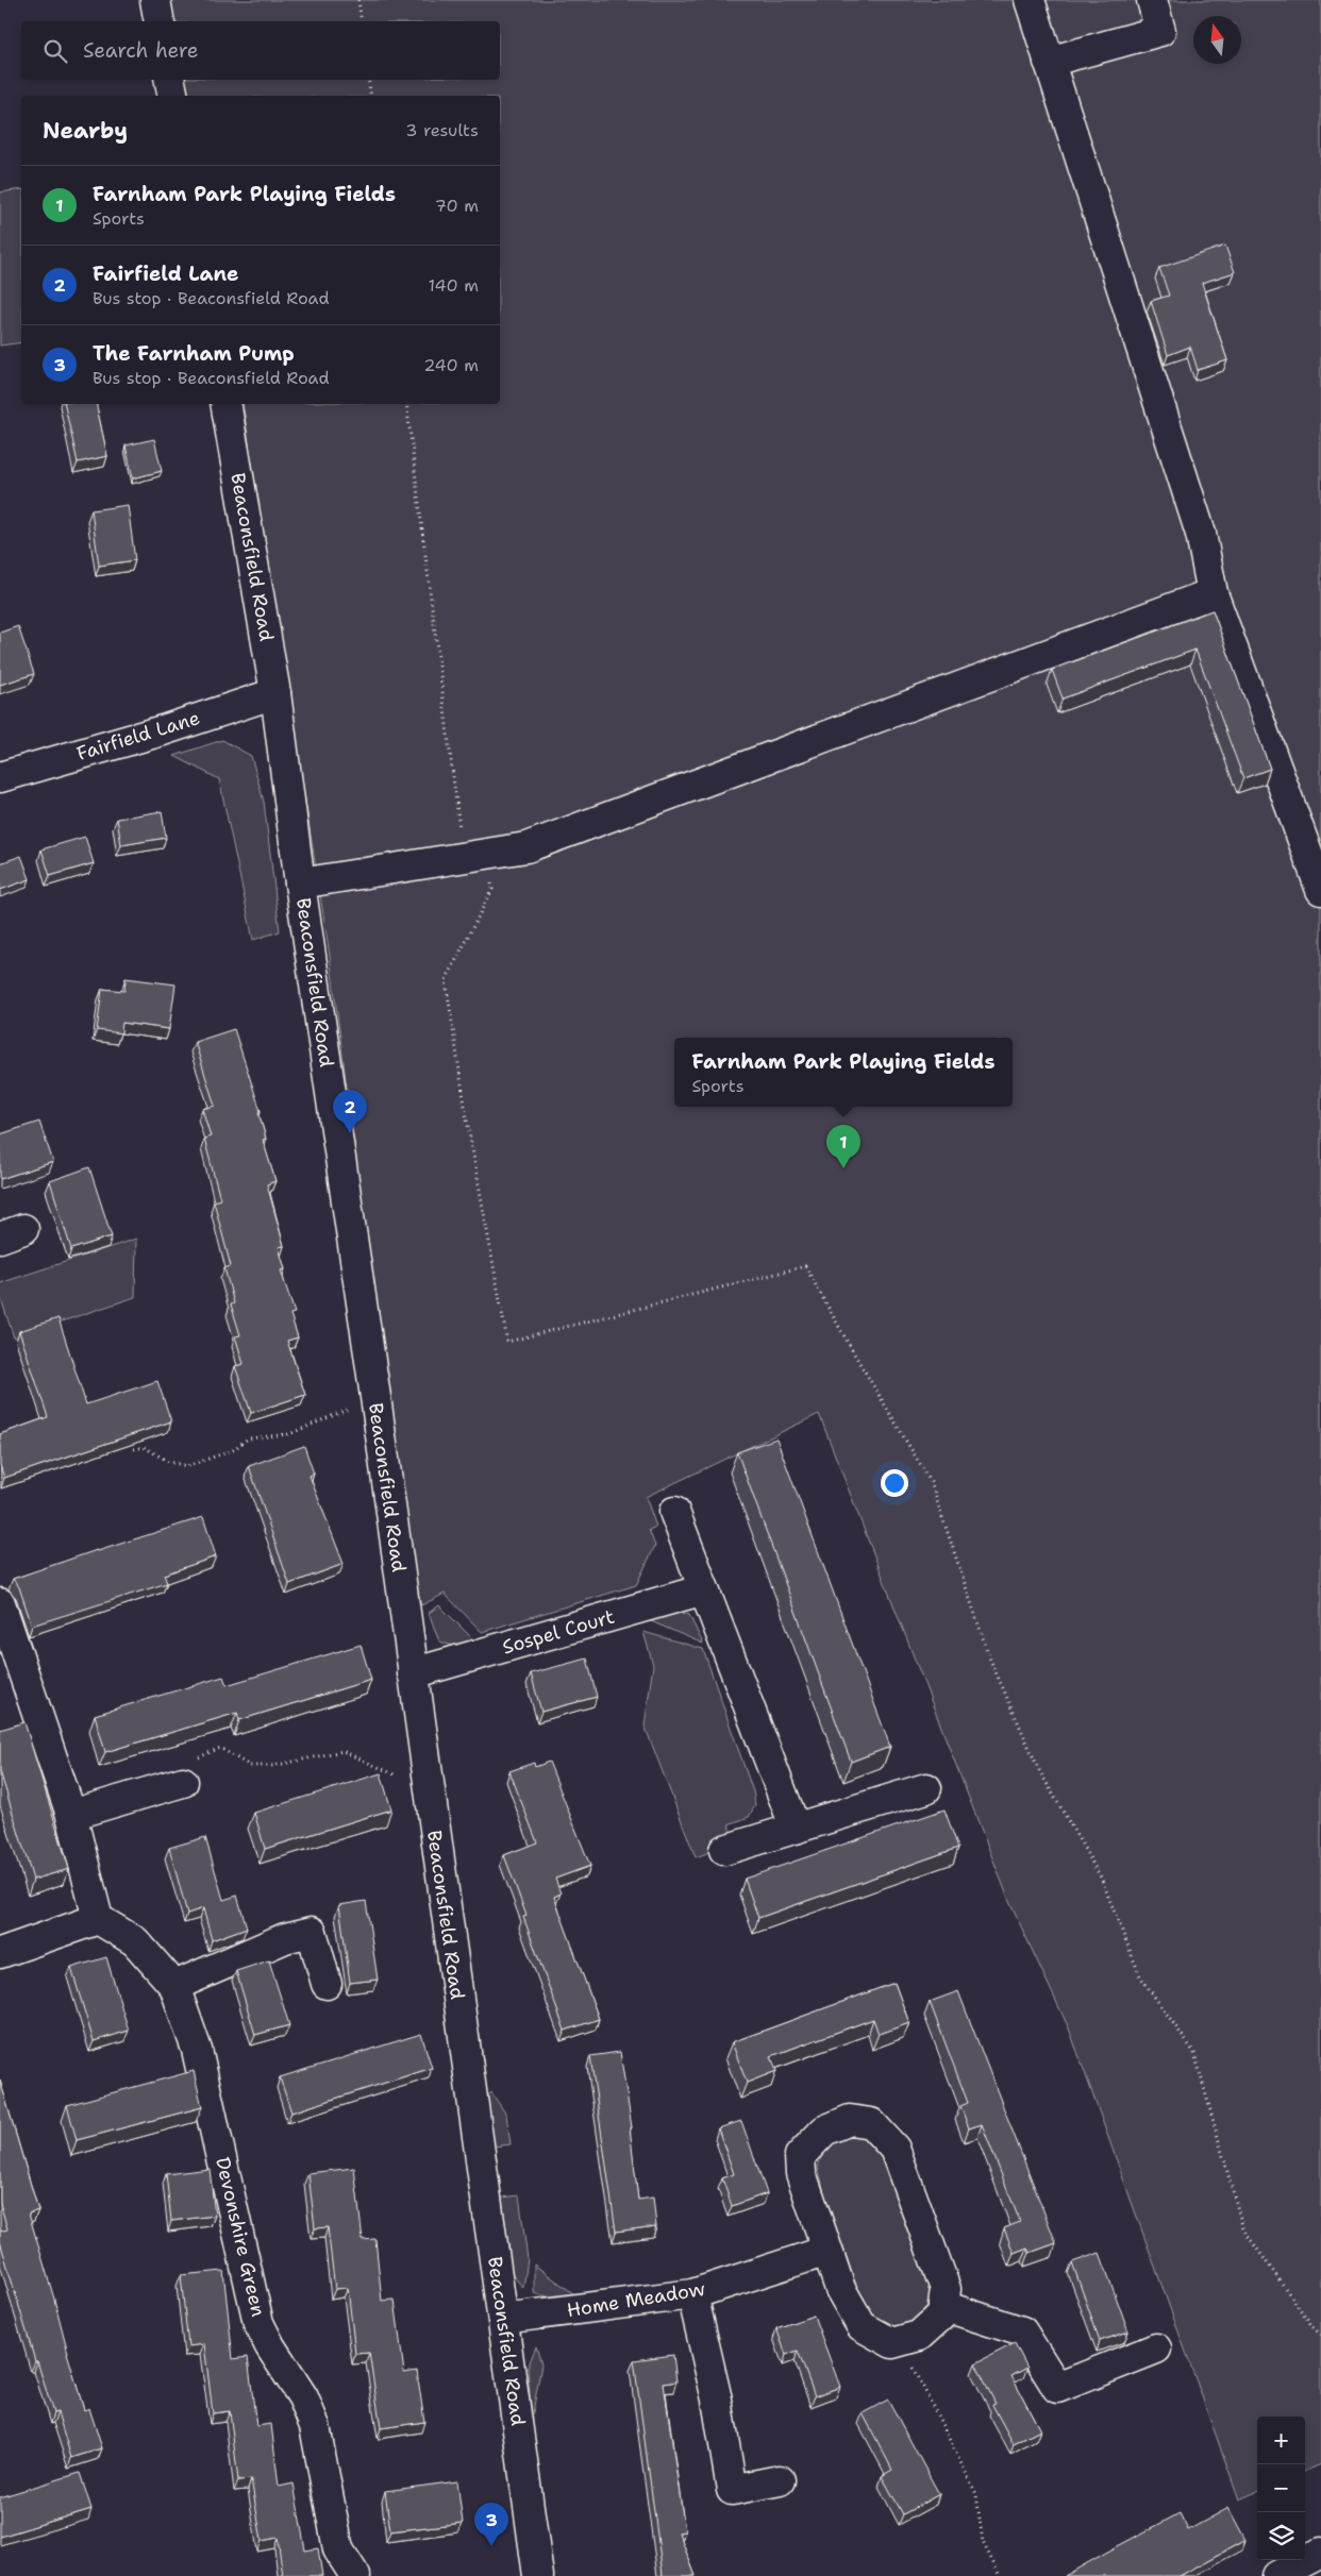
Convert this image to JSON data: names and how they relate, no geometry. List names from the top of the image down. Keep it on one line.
{"streets":{"street":["Beaconsfield Road","Fairfield Lane","Sospel Court","Devonshire Green","Home Meadow"]},"crossings":[["Beaconsfield Road","Fairfield Lane"],["Beaconsfield Road","Sospel Court"],["Beaconsfield Road","Home Meadow"]],"north":"top","page":{"search":"Search here","heading":["Nearby","3 results"],"list":[{"mark":"1","name":"Farnham Park Playing Fields","note":"Sports","value":"70 m"},{"mark":"2","name":"Fairfield Lane","note":"Bus stop · Beaconsfield Road","value":"140 m"},{"mark":"3","name":"The Farnham Pump","note":"Bus stop · Beaconsfield Road","value":"240 m"}],"popup":["Farnham Park Playing Fields","Sports"],"pins":["2","1","3"],"map_buttons":["+","−"]}}
